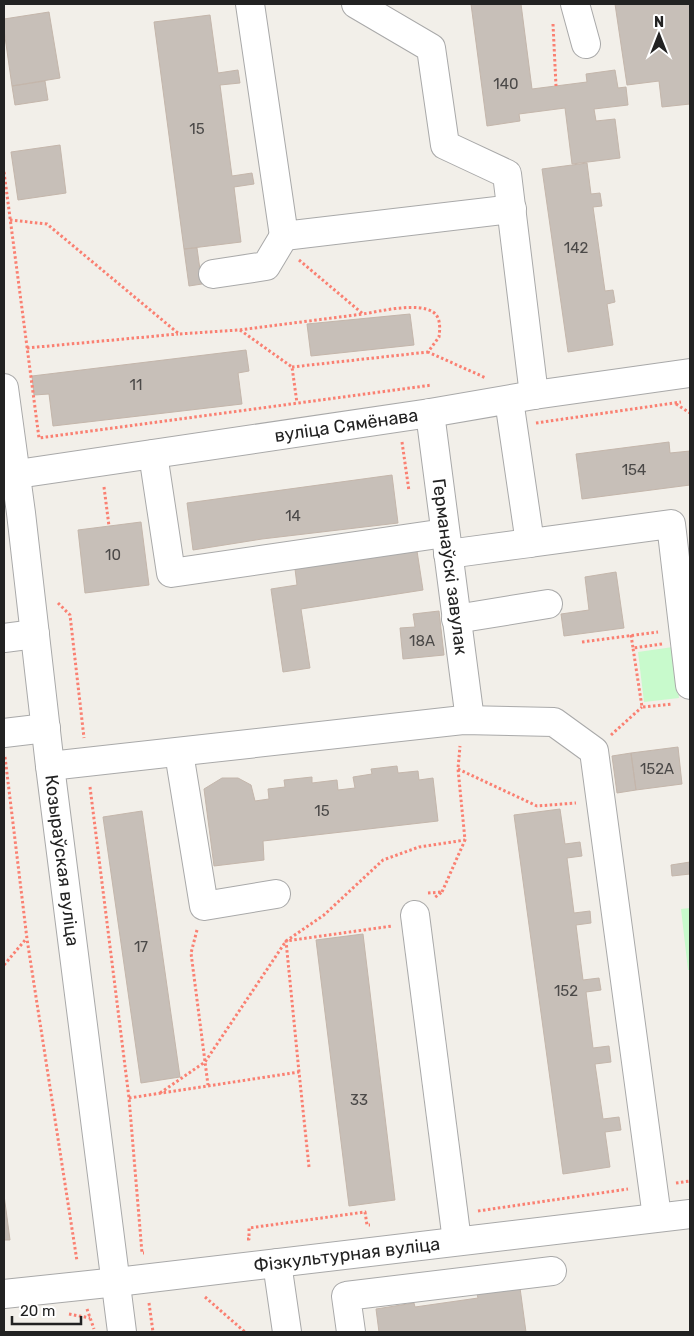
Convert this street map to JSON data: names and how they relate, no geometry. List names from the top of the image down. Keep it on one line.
{"streets":{"street":["вуліца Сямёнава","Германаўскі завулак","Козыраўская вуліца","Фізкультурная вуліца"]},"crossings":[["вуліца Сямёнава","Германаўскі завулак"],["вуліца Сямёнава","Козыраўская вуліца"],["Козыраўская вуліца","Фізкультурная вуліца"]],"house_numbers":["140","15","142","11","154","14","10","18А","152А","15","17","152","33"],"scale_bar":"20 m","north":"top"}
